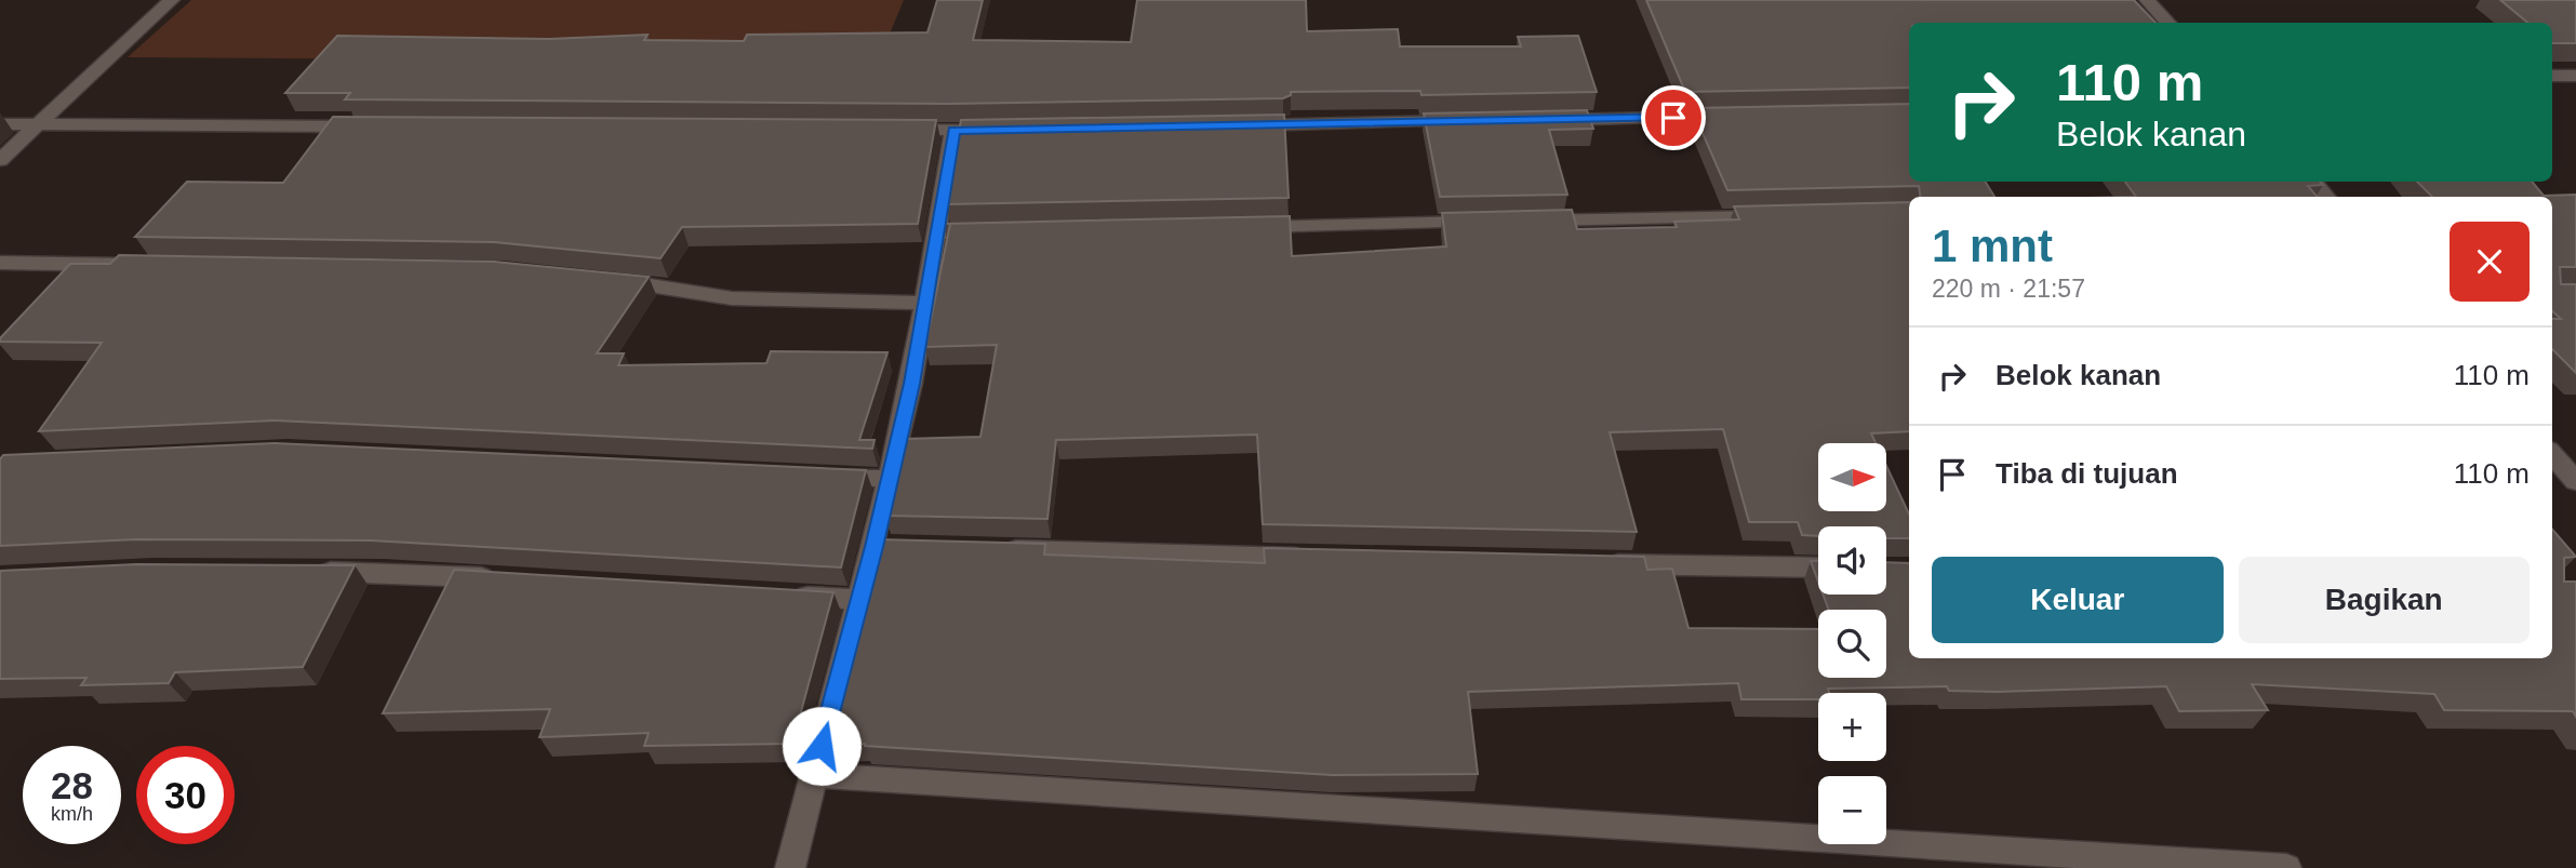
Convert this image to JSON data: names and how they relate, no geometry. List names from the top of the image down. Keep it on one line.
{"north":"right","page":{"turn":["110 m","Belok kanan"],"heading":["1 mnt","220 m · 21:57"],"list":[{"name":"Belok kanan","value":"110 m"},{"name":"Tiba di tujuan","value":"110 m"}],"map_buttons":["+","−"],"buttons":["Keluar","Bagikan"],"speed":"28 km/h","limit":"30"}}
